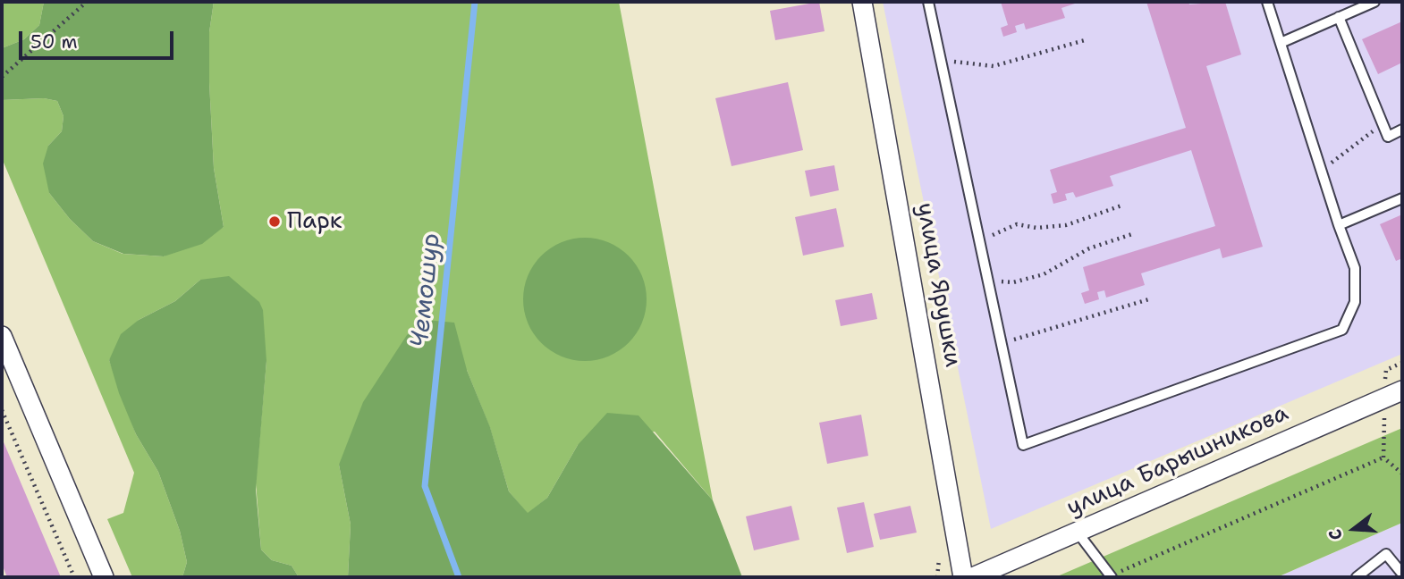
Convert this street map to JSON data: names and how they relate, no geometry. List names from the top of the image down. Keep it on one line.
{"streets":{"street":["улица Ярушки","улица Барышникова"]},"water":["Чемошур"],"places":["Парк"],"scale_bar":"50 m","north":"left"}
